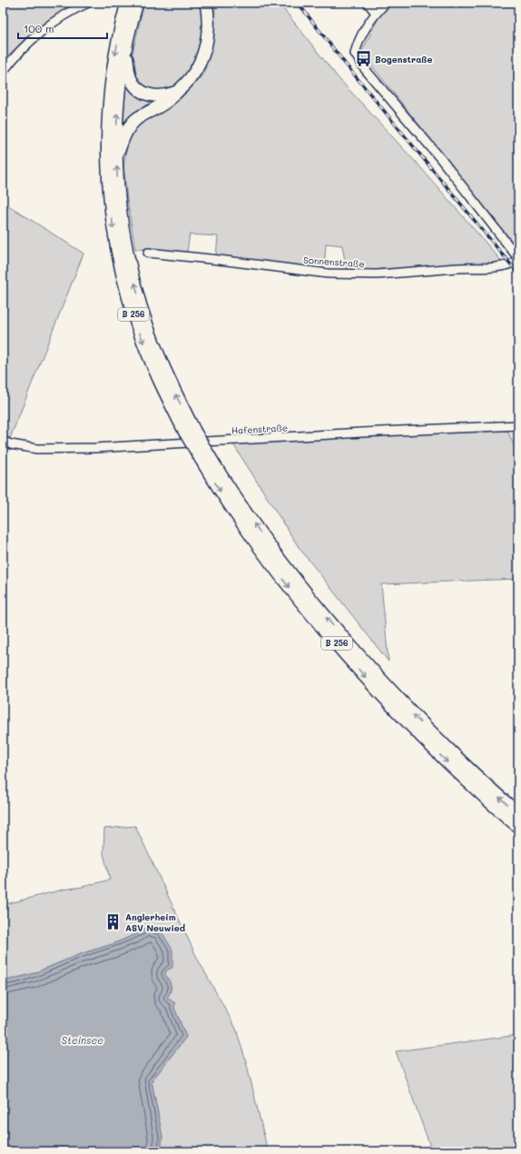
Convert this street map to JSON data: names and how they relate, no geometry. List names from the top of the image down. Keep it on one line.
{"streets":{"highway":["B 256"],"street":["Sonnenstraße","Hafenstraße"]},"water":["Steinsee"],"places":{"bus stop":["Bogenstraße"],"building":["Anglerheim ASV Neuwied"]},"scale_bar":"100 m"}
